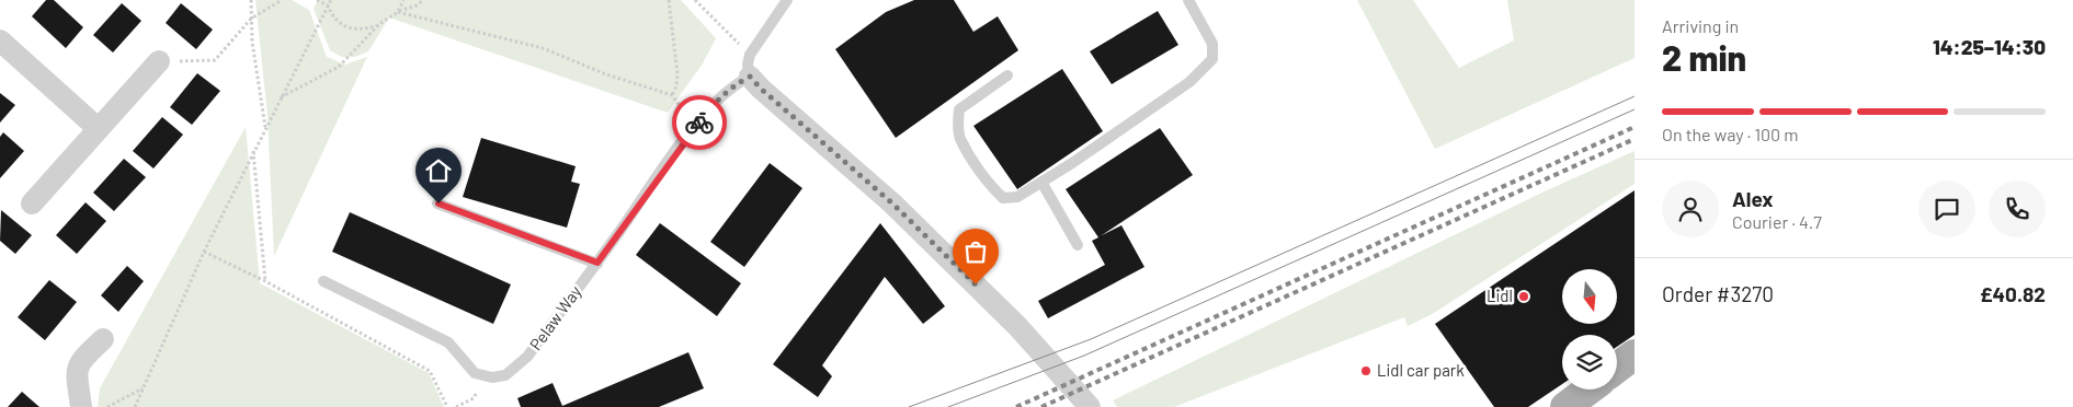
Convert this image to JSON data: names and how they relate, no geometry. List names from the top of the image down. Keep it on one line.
{"streets":{"lane":["Pelaw Way"]},"places":["Lidl","Lidl car park"],"north":"bottom","page":{"heading":["2 min","Arriving in","14:25–14:30"],"panel":["Alex","Courier · 4.7","Order #3270","£40.82"],"bar":"On the way · 100 m"}}
